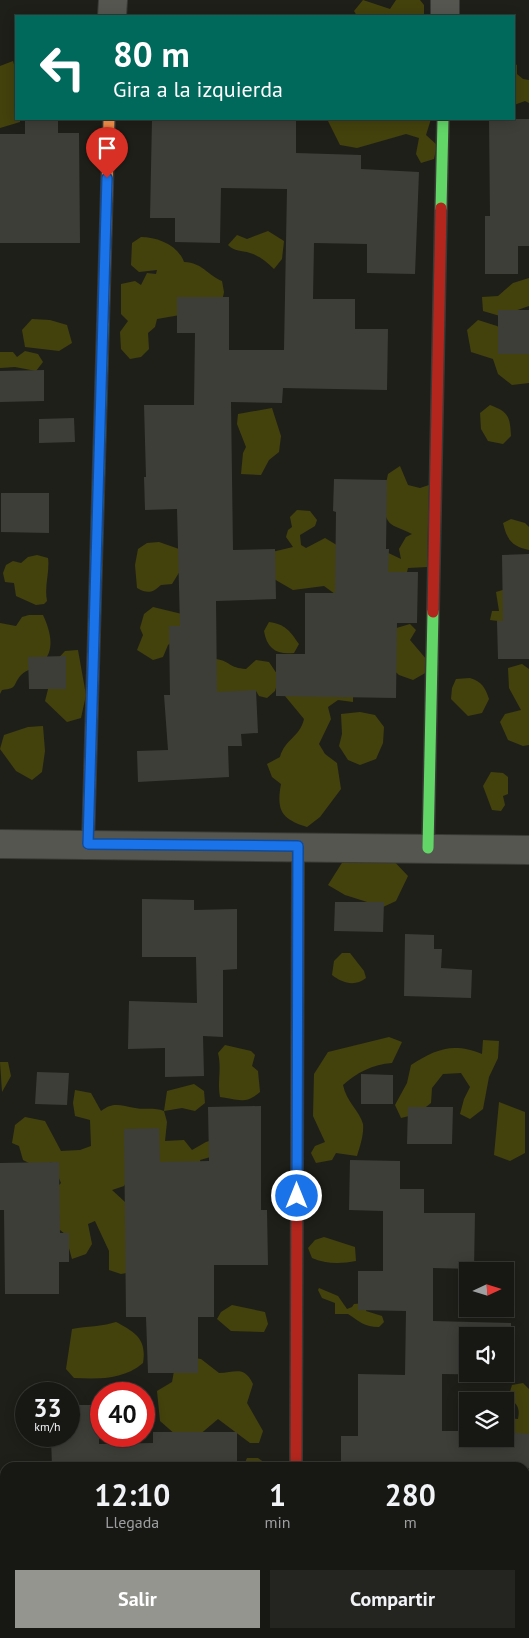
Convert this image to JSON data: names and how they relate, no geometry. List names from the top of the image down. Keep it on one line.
{"north":"right","page":{"turn":["80 m","Gira a la izquierda"],"speed":"33 km/h","limit":"40","eta":["12:10","Llegada","1","min","280","m"],"buttons":["Salir","Compartir"]}}
